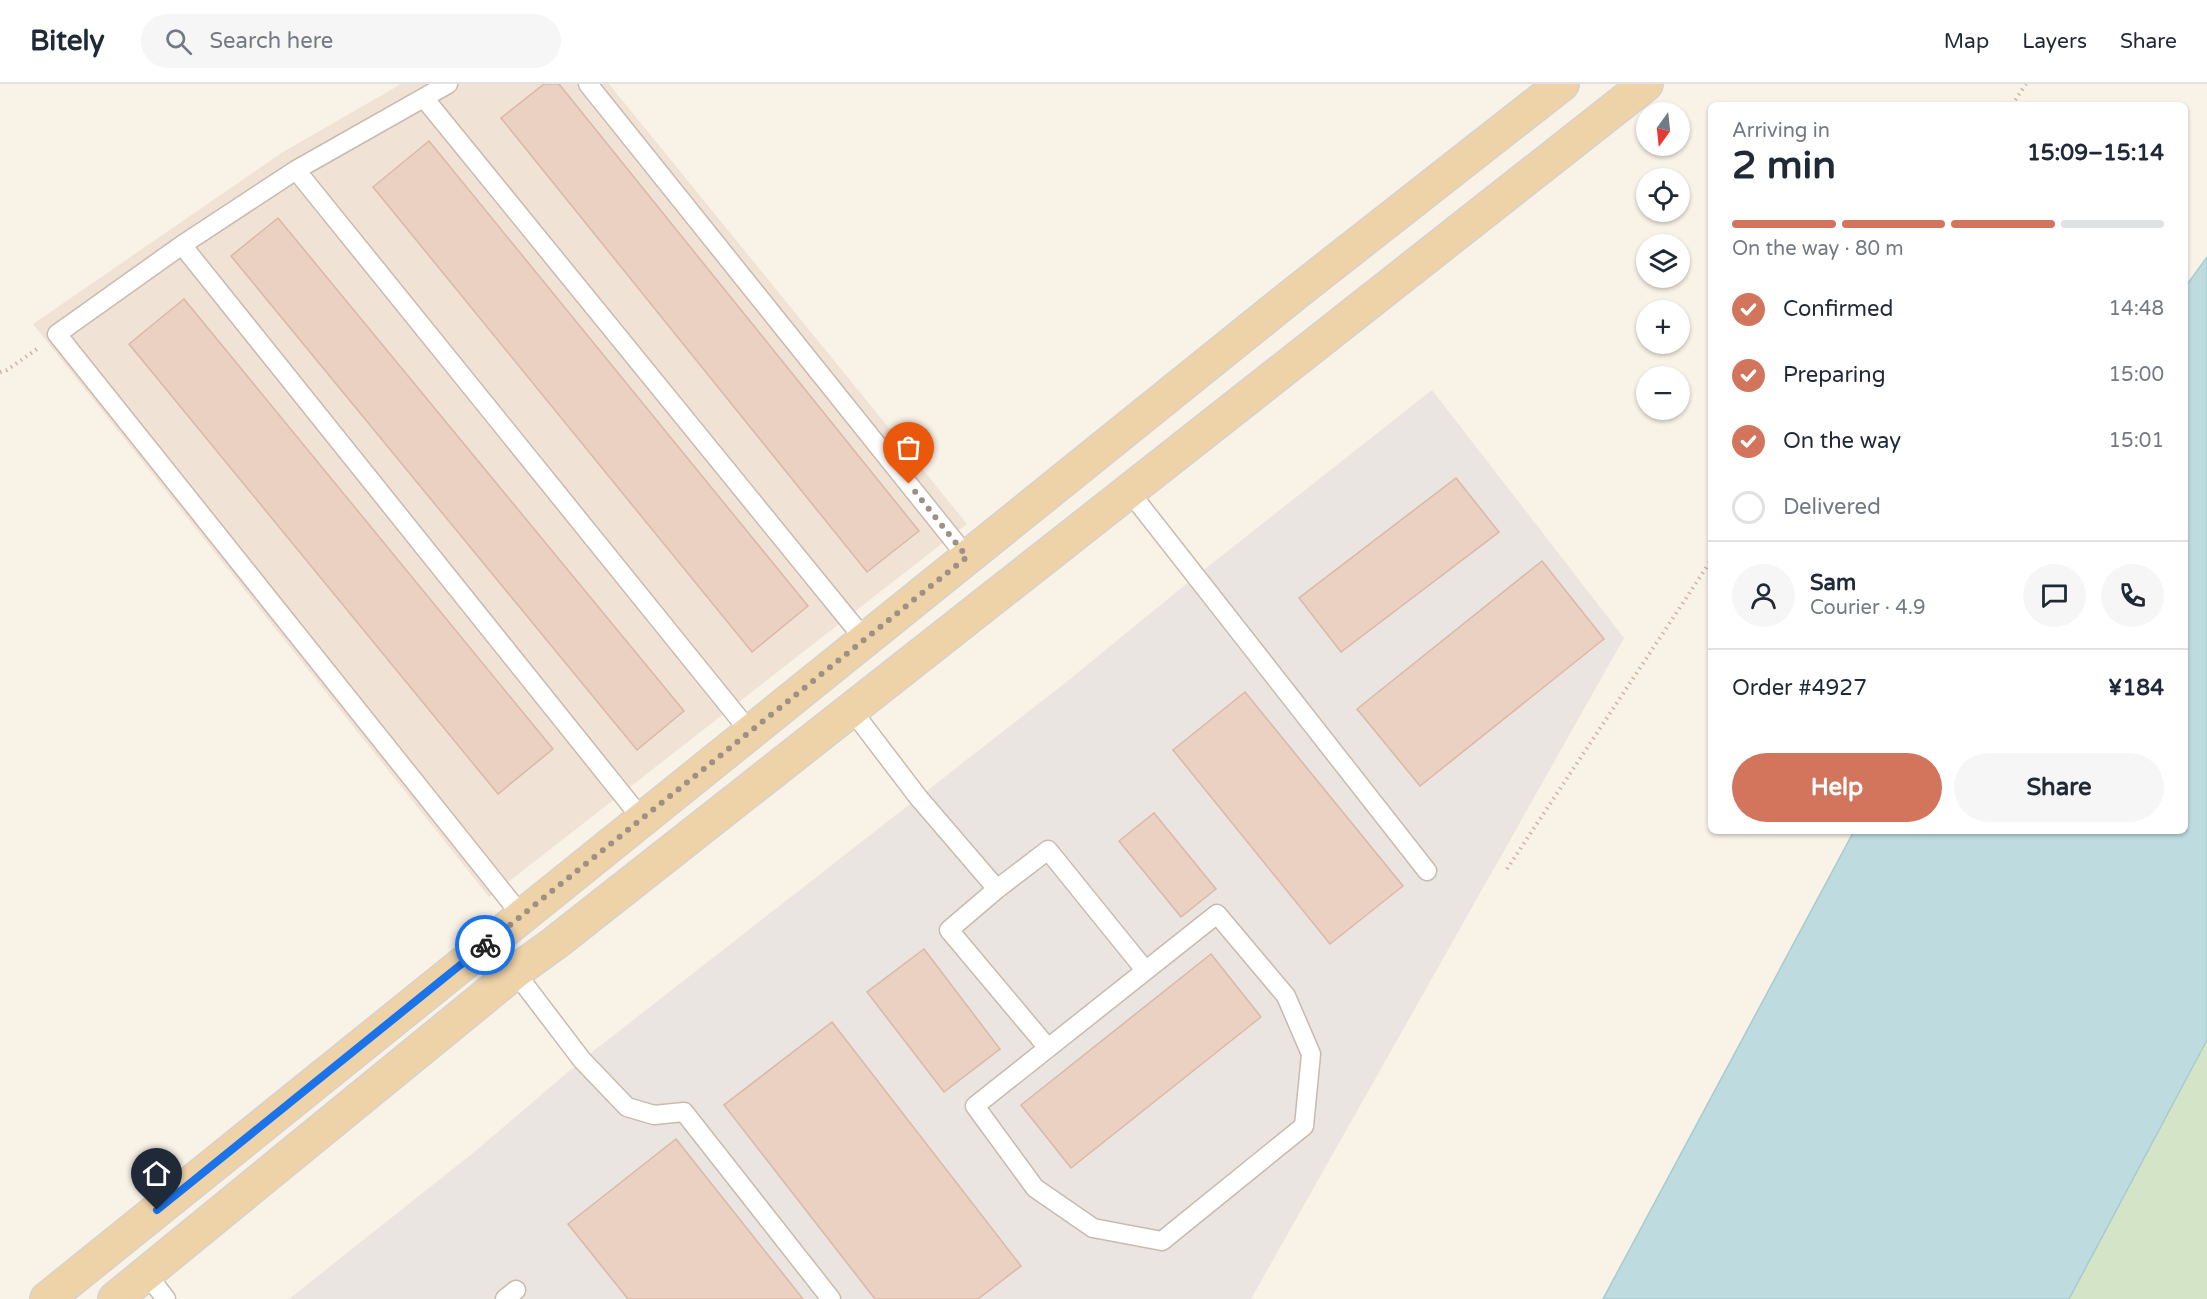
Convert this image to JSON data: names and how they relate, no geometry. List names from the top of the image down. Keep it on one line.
{"north":"bottom","page":{"header":"Bitely","search":"Search here","nav":["Map","Layers","Share"],"map_buttons":["+","−"],"heading":["2 min","Arriving in","15:09–15:14"],"panel":["Sam","Courier · 4.9","Order #4927","¥184"],"bar":"On the way · 80 m","list":[["Confirmed","14:48"],["Preparing","15:00"],["On the way","15:01"],"Delivered"],"buttons":["Help","Share"]}}
